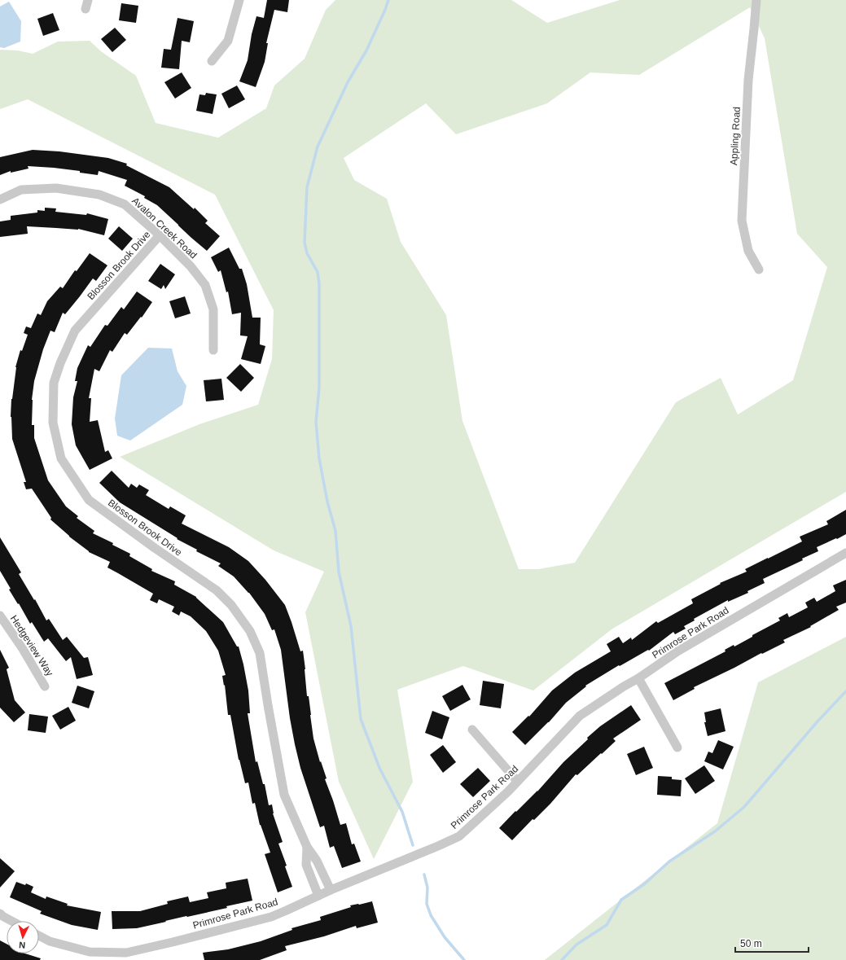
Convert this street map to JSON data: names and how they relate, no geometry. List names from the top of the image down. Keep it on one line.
{"streets":{"street":["Appling Road","Avalon Creek Road","Blosson Brook Drive","Primrose Park Road","Hedgeview Way"]},"crossings":[["Avalon Creek Road","Blosson Brook Drive"],["Blosson Brook Drive","Primrose Park Road"]],"scale_bar":"50 m","north":"bottom"}
